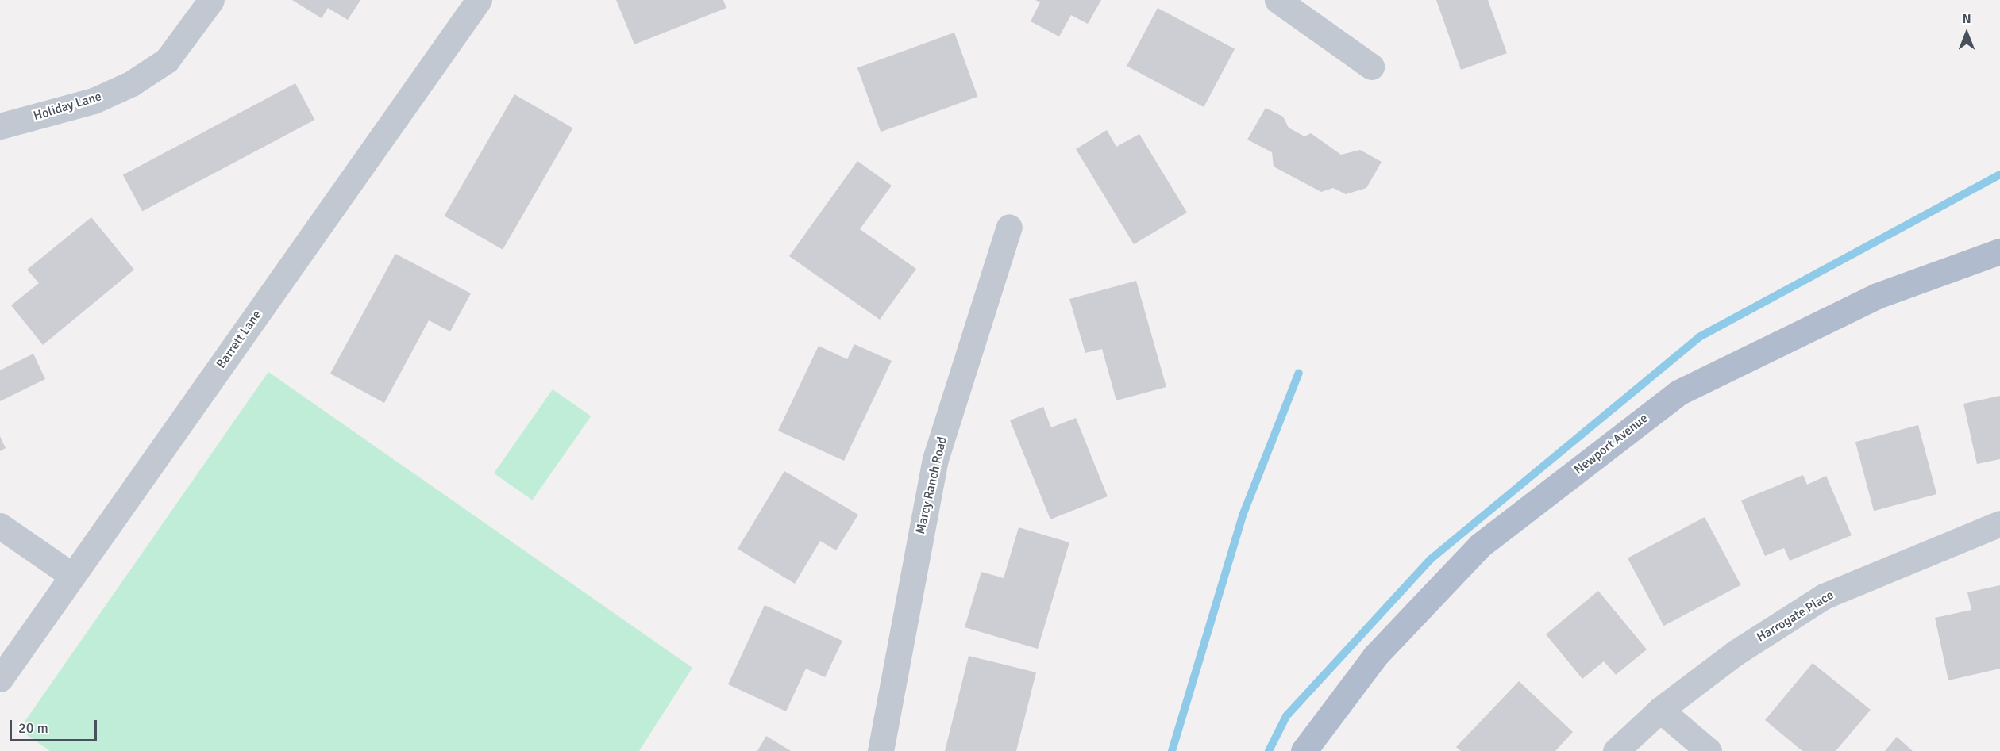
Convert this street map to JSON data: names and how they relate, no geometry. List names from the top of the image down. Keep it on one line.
{"streets":{"main road":["Newport Avenue"],"street":["Holiday Lane","Barrett Lane","Marcy Ranch Road","Harrogate Place"]},"scale_bar":"20 m","north":"top"}
